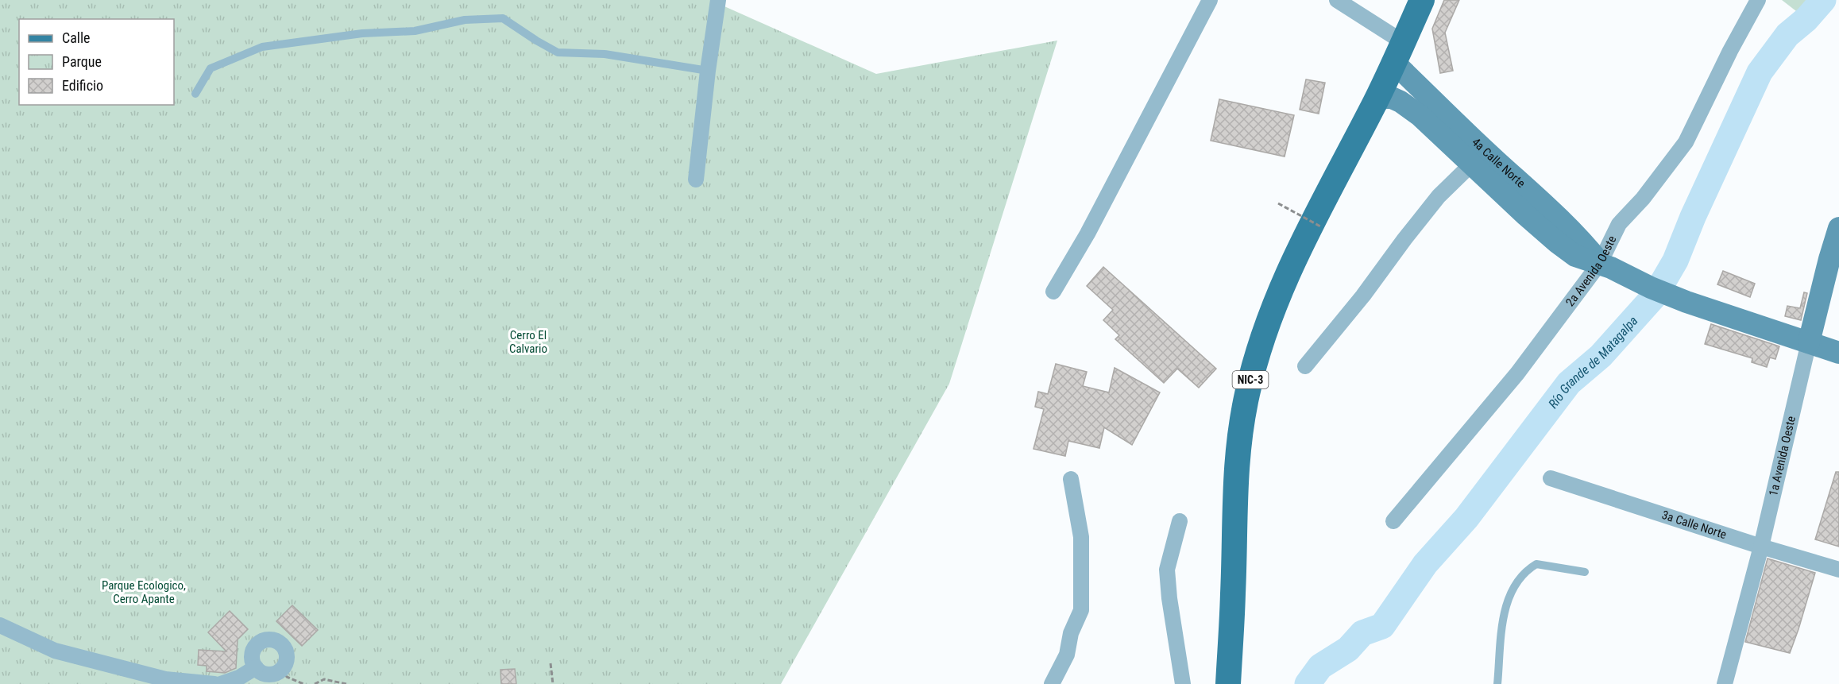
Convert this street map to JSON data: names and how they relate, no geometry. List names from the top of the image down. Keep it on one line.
{"streets":{"main road":["NIC-3"],"street":["4a Calle Norte","2a Avenida Oeste","1a Avenida Oeste","3a Calle Norte"]},"crossings":[["4a Calle Norte","2a Avenida Oeste"],["4a Calle Norte","NIC-3"],["4a Calle Norte","1a Avenida Oeste"],["1a Avenida Oeste","3a Calle Norte"]],"water":["Río Grande de Matagalpa"],"parks":["Cerro El Calvario","Parque Ecologico, Cerro Apante"],"legend":["Calle","Parque","Edificio"]}
